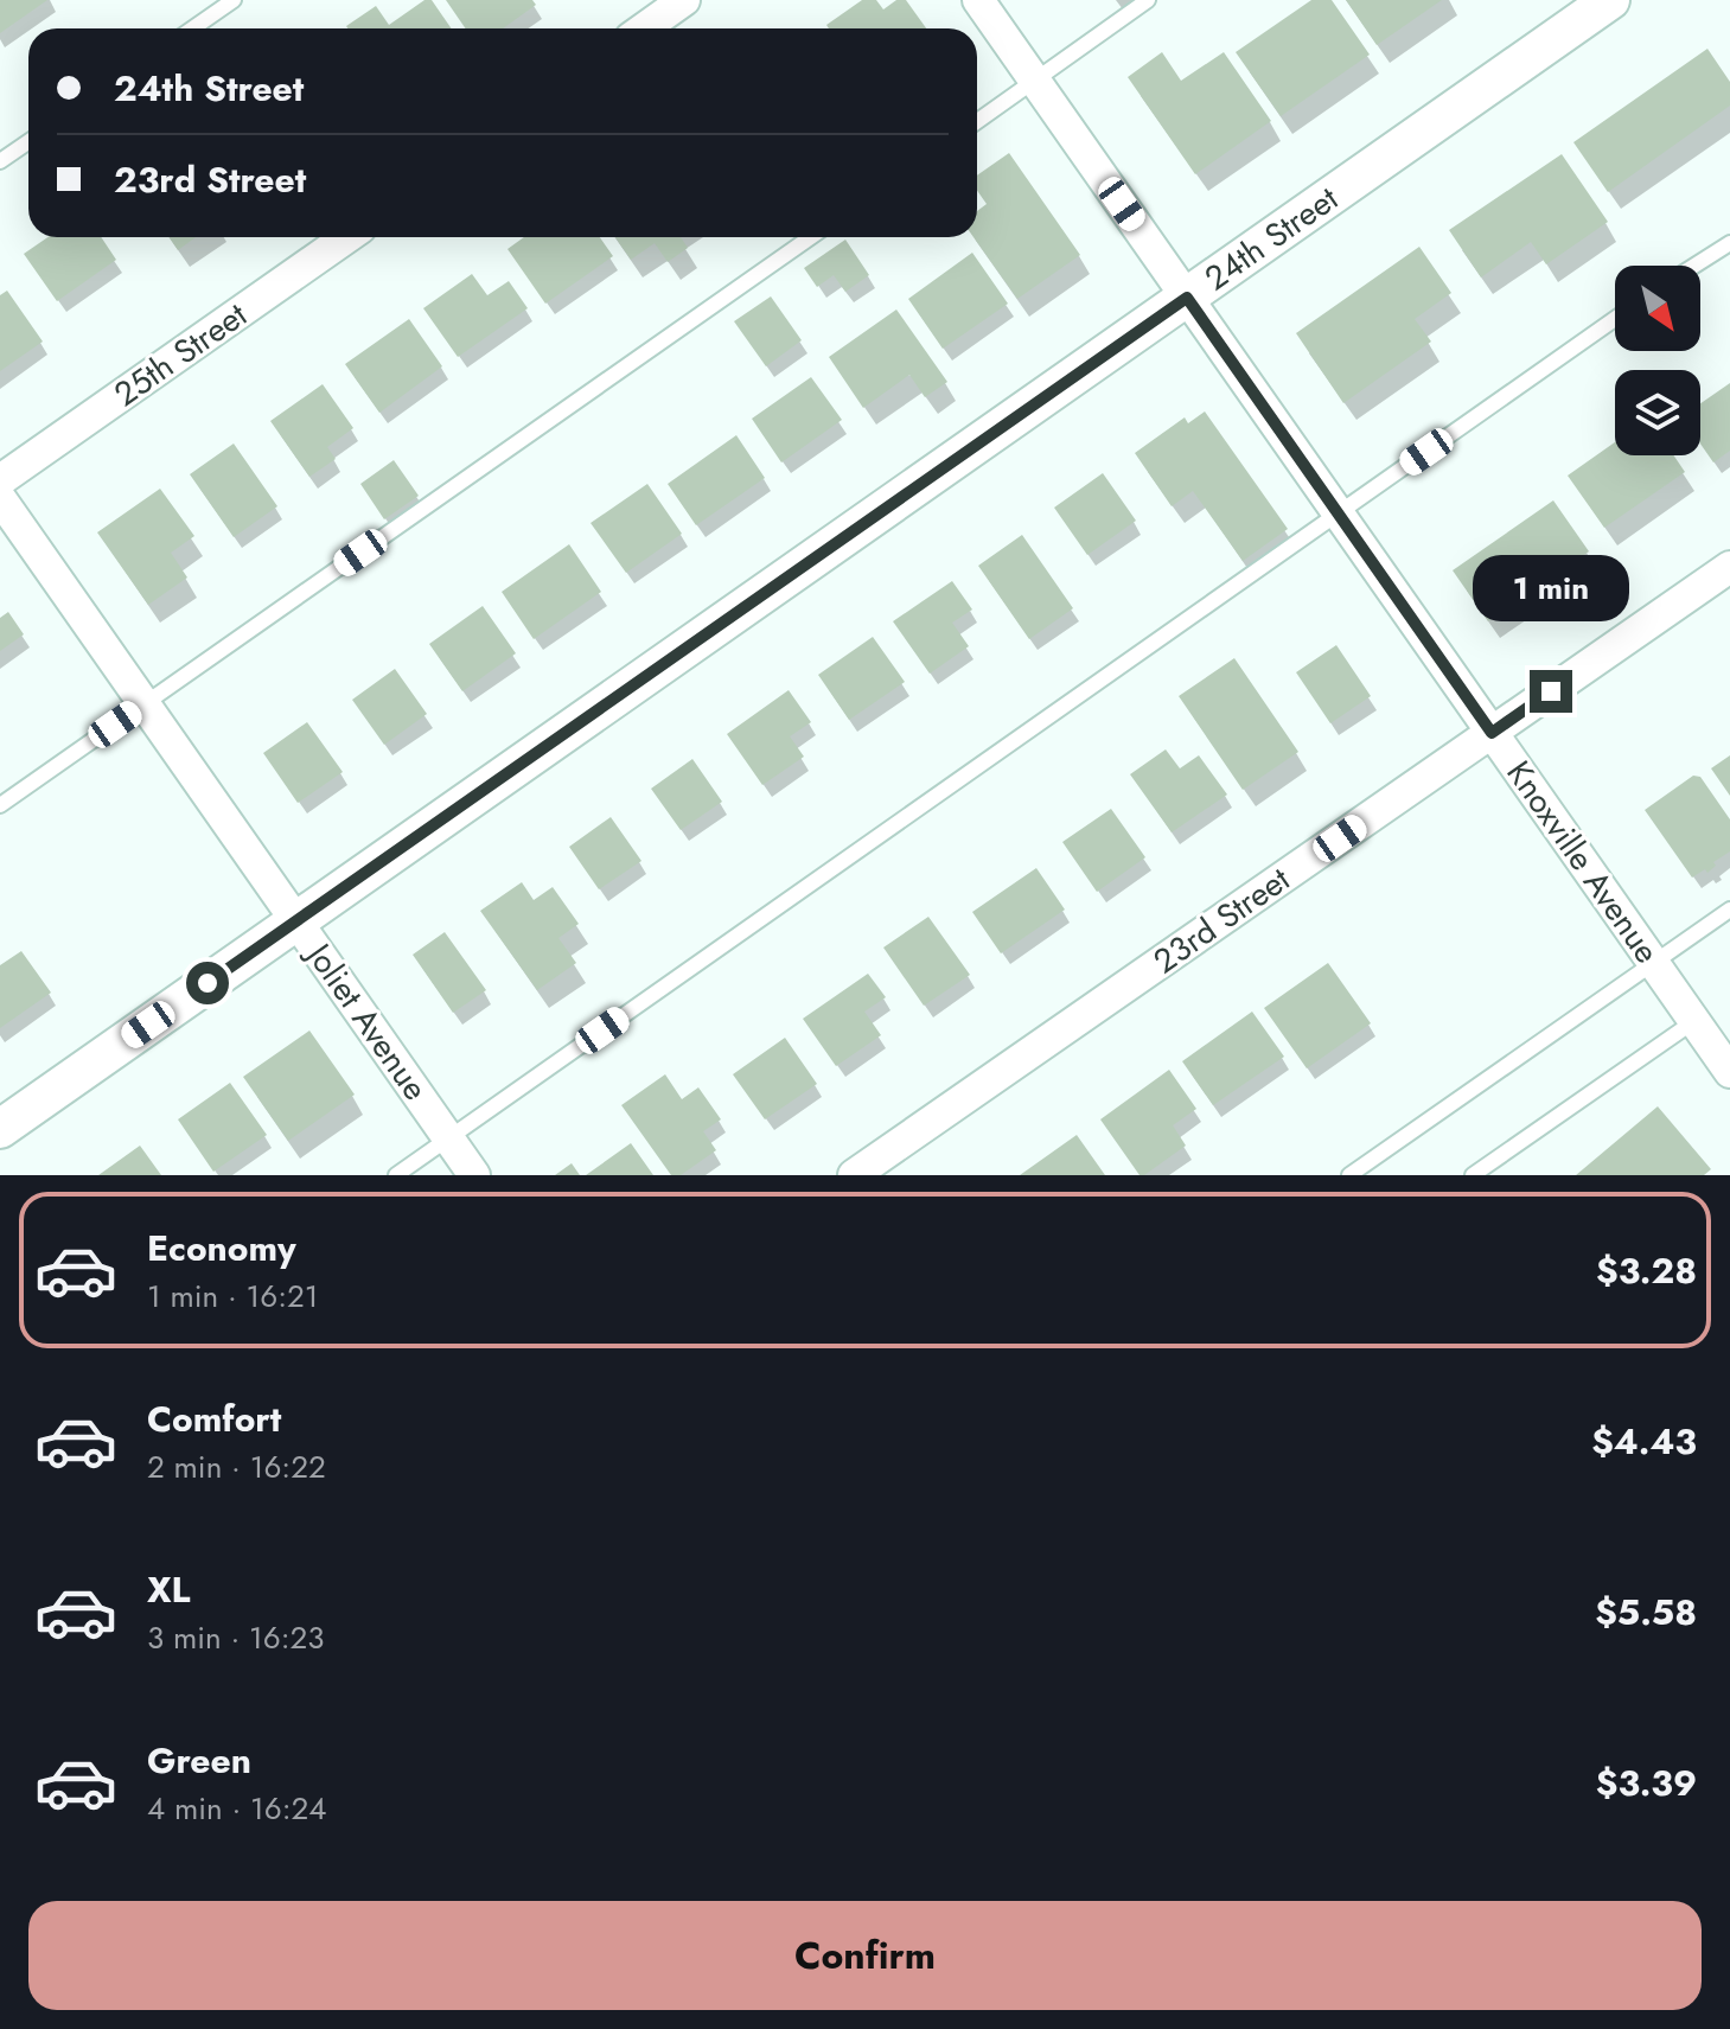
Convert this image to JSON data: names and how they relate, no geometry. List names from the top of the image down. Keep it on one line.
{"streets":{"street":["24th Street","25th Street","Knoxville Avenue","23rd Street","Joliet Avenue"]},"crossings":[["24th Street","Knoxville Avenue"],["24th Street","Joliet Avenue"],["Knoxville Avenue","23rd Street"]],"north":"bottom right","page":{"banner":["24th Street","23rd Street"],"bubble":"1 min","list":[{"name":"Economy","note":"1 min · 16:21","value":"$3.28"},{"name":"Comfort","note":"2 min · 16:22","value":"$4.43"},{"name":"XL","note":"3 min · 16:23","value":"$5.58"},{"name":"Green","note":"4 min · 16:24","value":"$3.39"}],"buttons":"Confirm"}}
